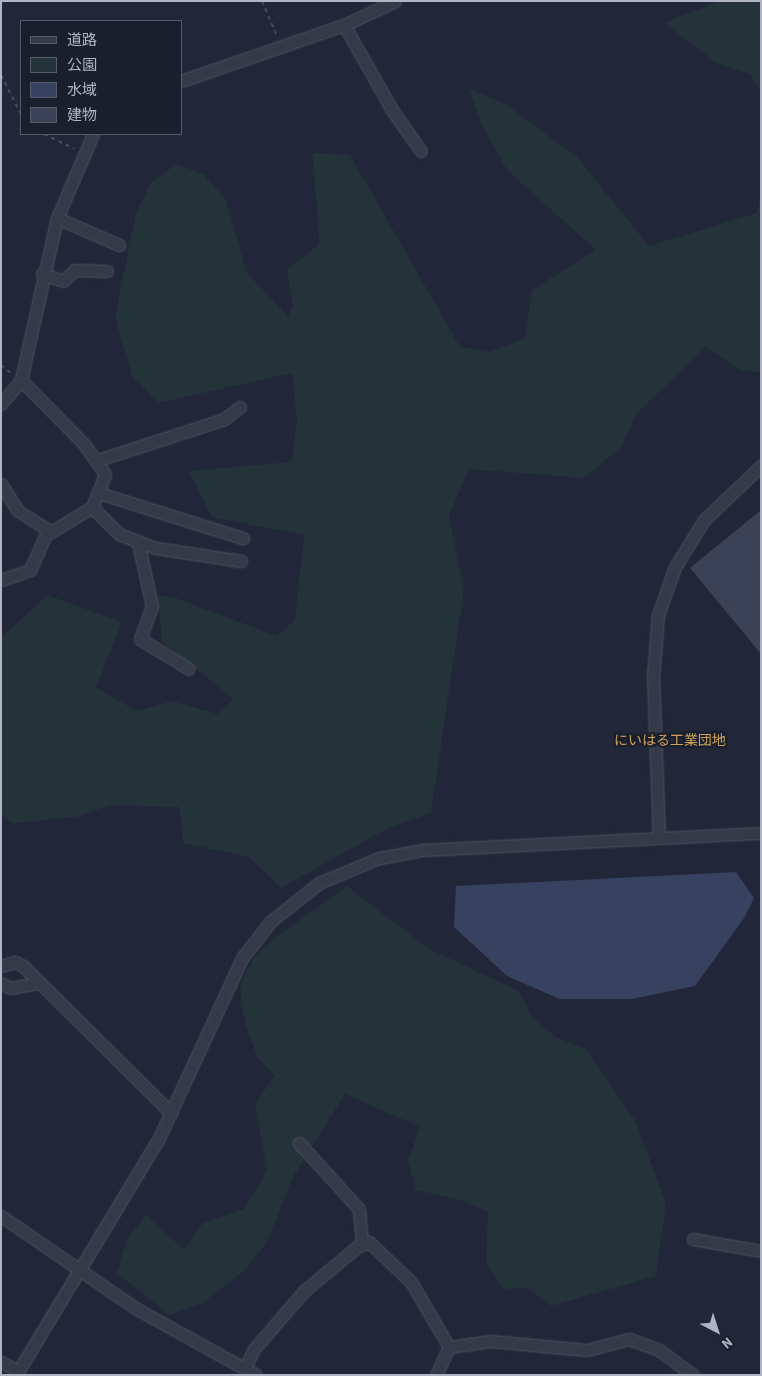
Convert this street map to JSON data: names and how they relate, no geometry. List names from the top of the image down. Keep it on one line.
{"districts":["にいはる工業団地"],"legend":["道路","公園","水域","建物"],"north":"bottom right"}
